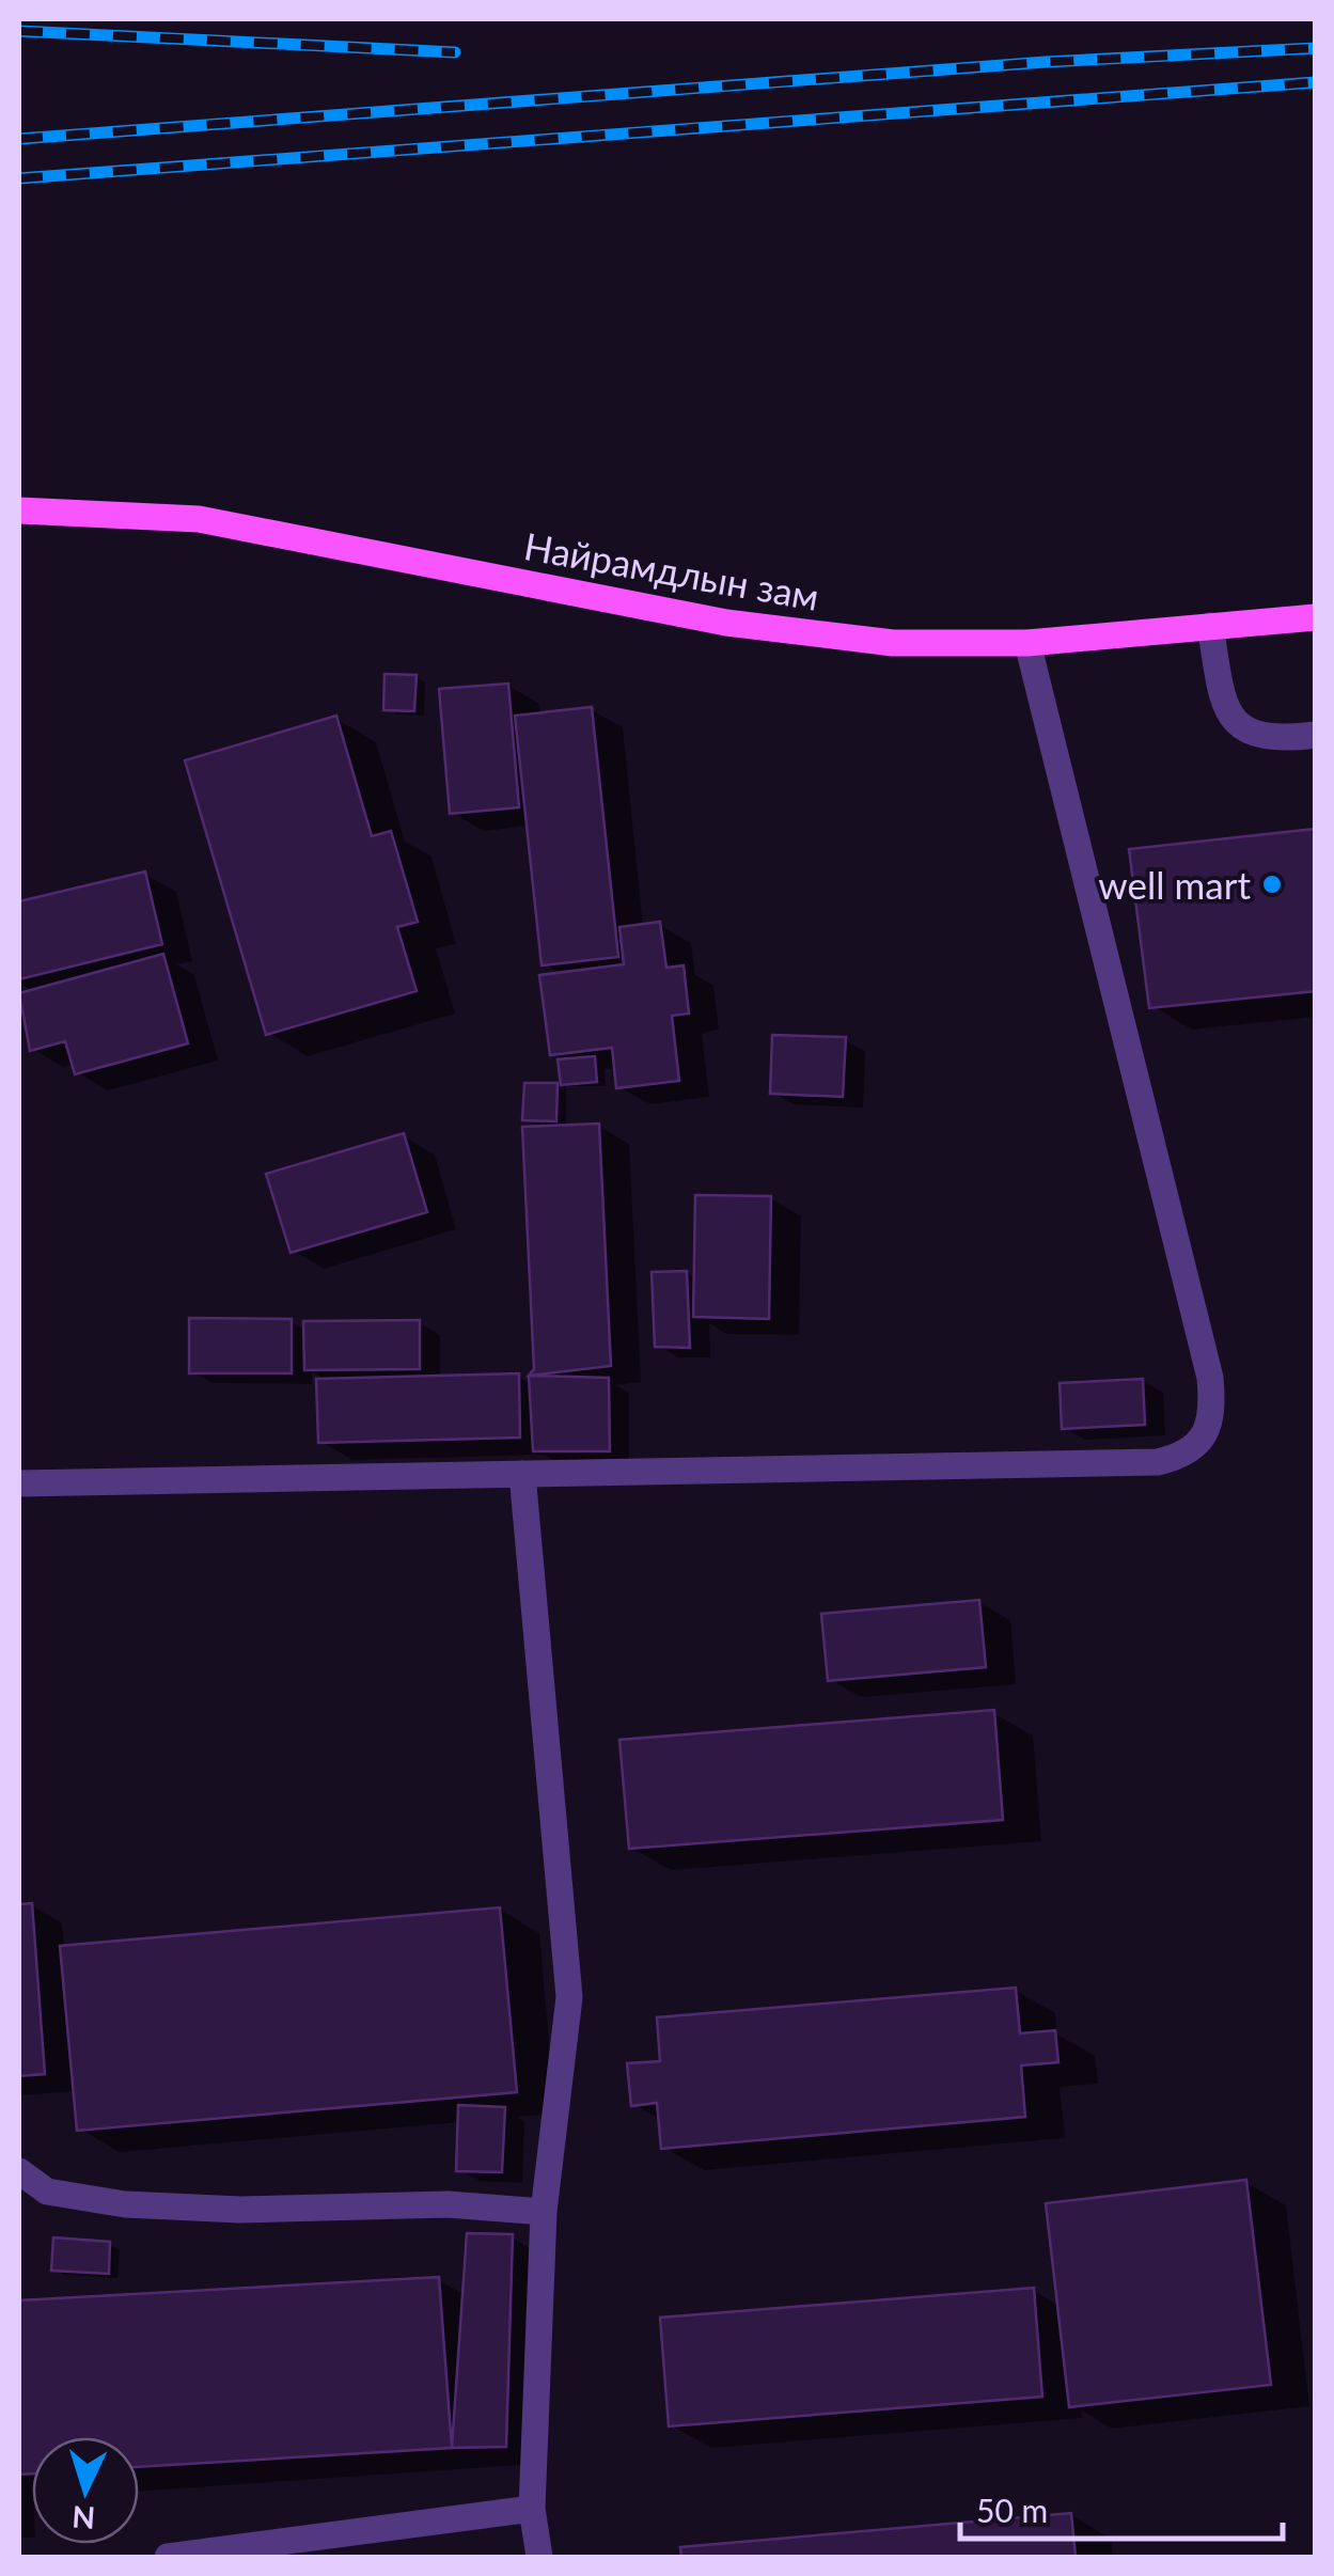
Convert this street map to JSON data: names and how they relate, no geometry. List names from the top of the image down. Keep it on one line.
{"streets":{"main road":["Найрамдлын зам"]},"places":["well mart"],"scale_bar":"50 m","north":"bottom"}
